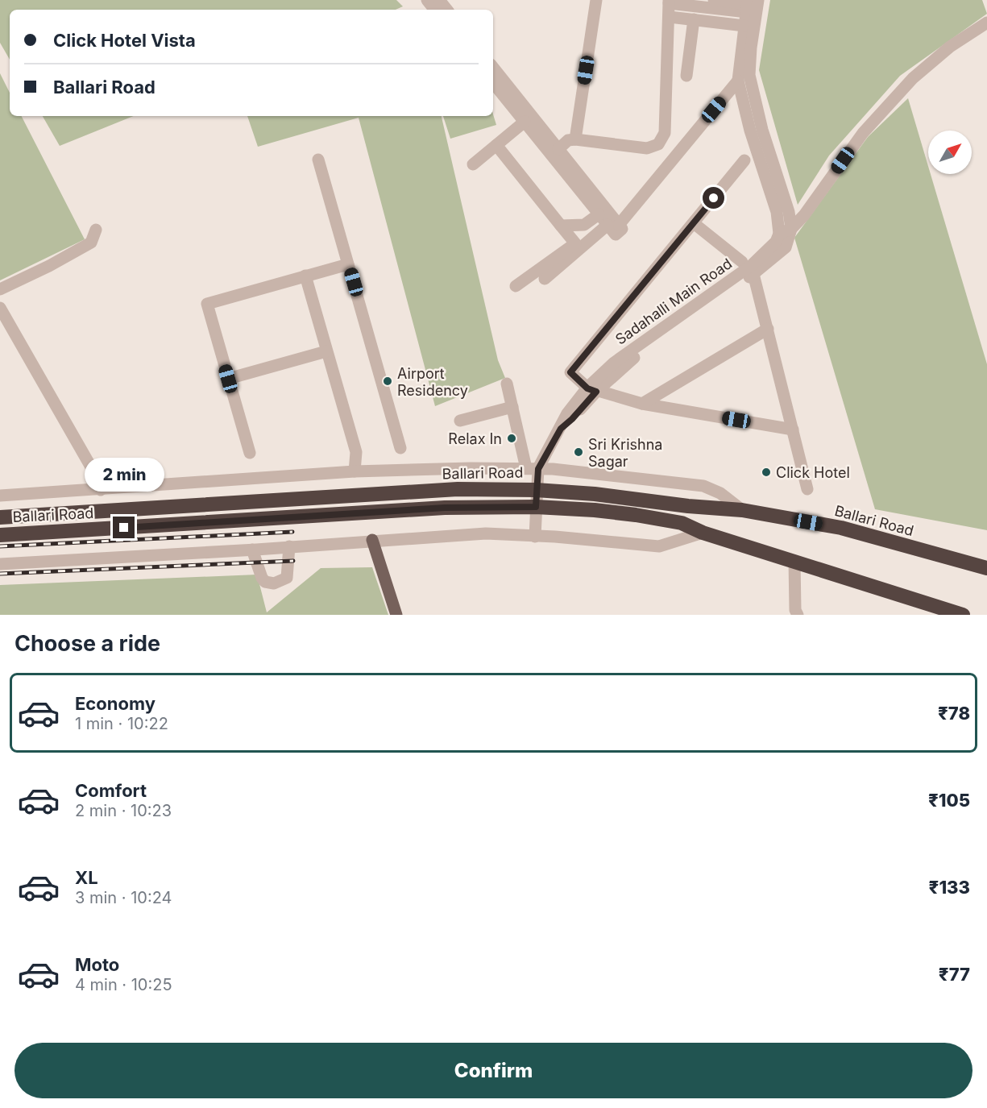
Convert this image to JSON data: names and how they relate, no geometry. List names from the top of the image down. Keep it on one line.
{"streets":{"highway":["Ballari Road"],"street":["Sadahalli Main Road"]},"places":["Airport Residency","Relax In","Sri Krishna Sagar","Click Hotel"],"north":"top right","page":{"banner":["Click Hotel Vista","Ballari Road"],"bubble":"2 min","heading":"Choose a ride","list":[{"name":"Economy","note":"1 min · 10:22","value":"₹78"},{"name":"Comfort","note":"2 min · 10:23","value":"₹105"},{"name":"XL","note":"3 min · 10:24","value":"₹133"},{"name":"Moto","note":"4 min · 10:25","value":"₹77"}],"buttons":"Confirm"}}
